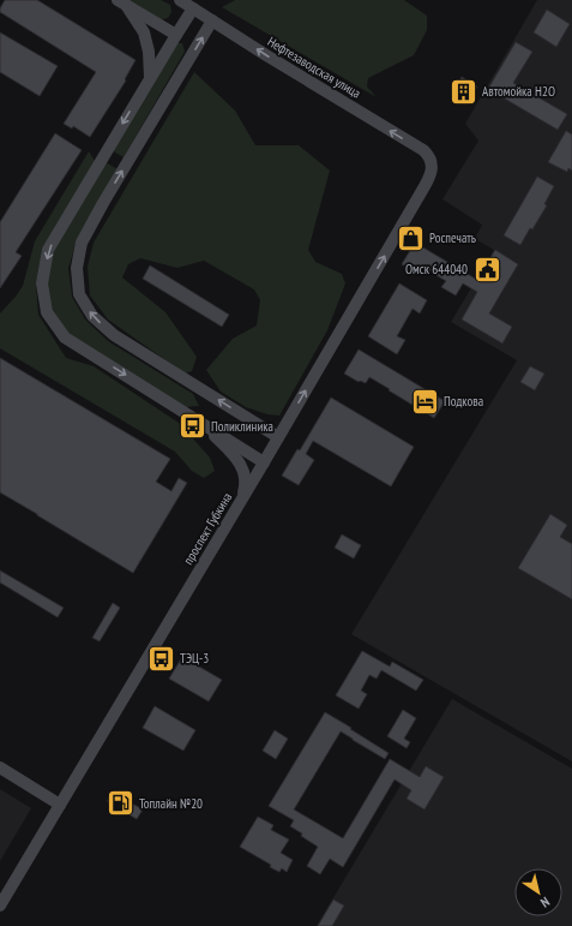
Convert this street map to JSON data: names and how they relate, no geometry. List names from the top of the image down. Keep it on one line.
{"streets":{"main road":["Нефтезаводская улица","проспект Губкина"]},"crossings":[["Нефтезаводская улица","проспект Губкина"]],"one_way":["Нефтезаводская улица","проспект Губкина"],"places":{"building":["Автомойка H2O"],"shop":["Роспечать"],"public building":["Омск 644040"],"hotel":["Подкова"],"bus stop":["Поликлиника","ТЭЦ-3"],"fuel station":["Топлайн №20"]},"north":"bottom right"}
